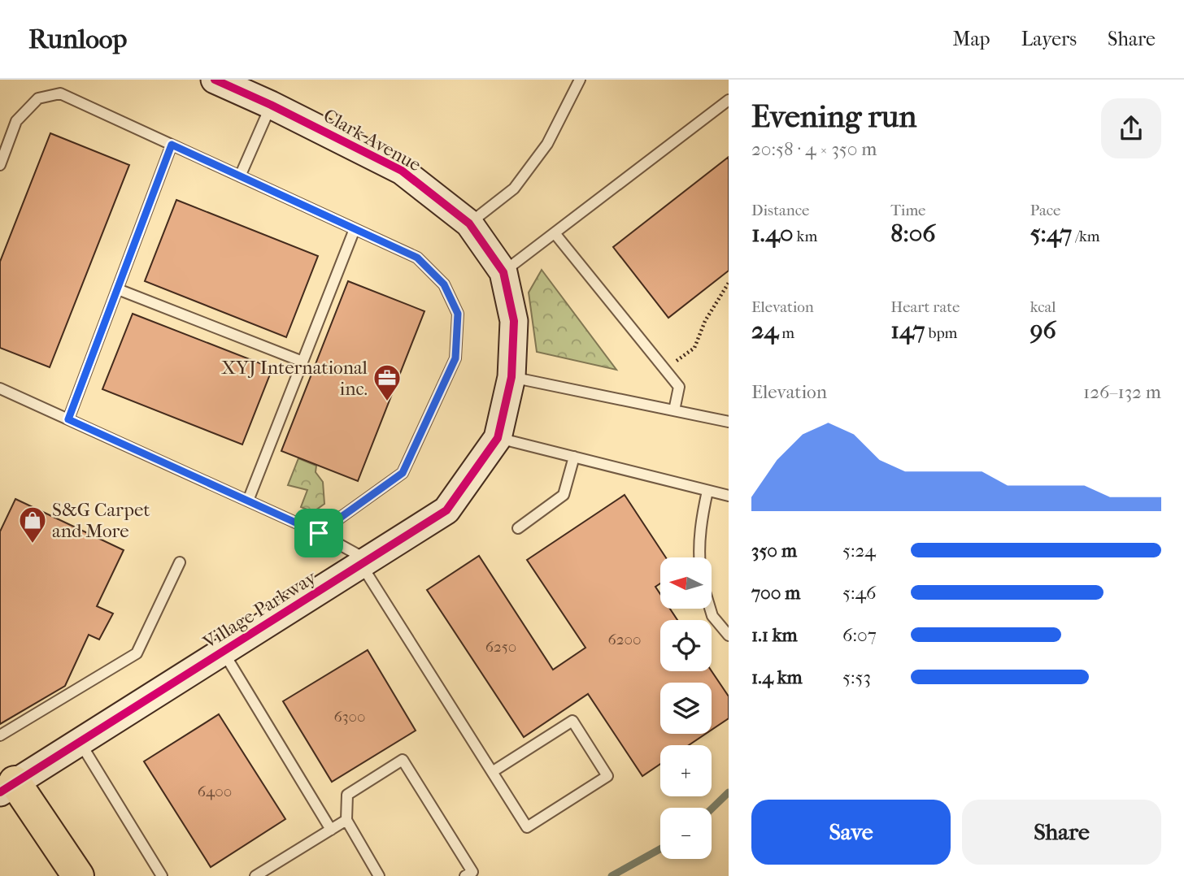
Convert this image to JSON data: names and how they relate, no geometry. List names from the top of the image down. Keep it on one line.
{"streets":{"street":["Clark Avenue","Village Parkway"]},"crossings":[["Clark Avenue","Village Parkway"]],"places":{"office":["XYJ International inc."],"shop":["S&G Carpet and More"]},"house_numbers":["6200","6250","6300","6400"],"north":"left","page":{"header":"Runloop","nav":["Map","Layers","Share"],"heading":["Evening run","20:58 · 4 × 350 m"],"stats":[["Distance","1.40 km"],["Time","8:06"],["Pace","5:47 /km"],["Elevation","24 m"],["Heart rate","147 bpm"],["kcal","96"]],"chart":["Elevation","126–132 m"],"list":[{"name":"350 m","note":"5:24"},{"name":"700 m","note":"5:46"},{"name":"1.1 km","note":"6:07"},{"name":"1.4 km","note":"5:53"}],"map_buttons":["+","−"],"buttons":["Save","Share"]}}
